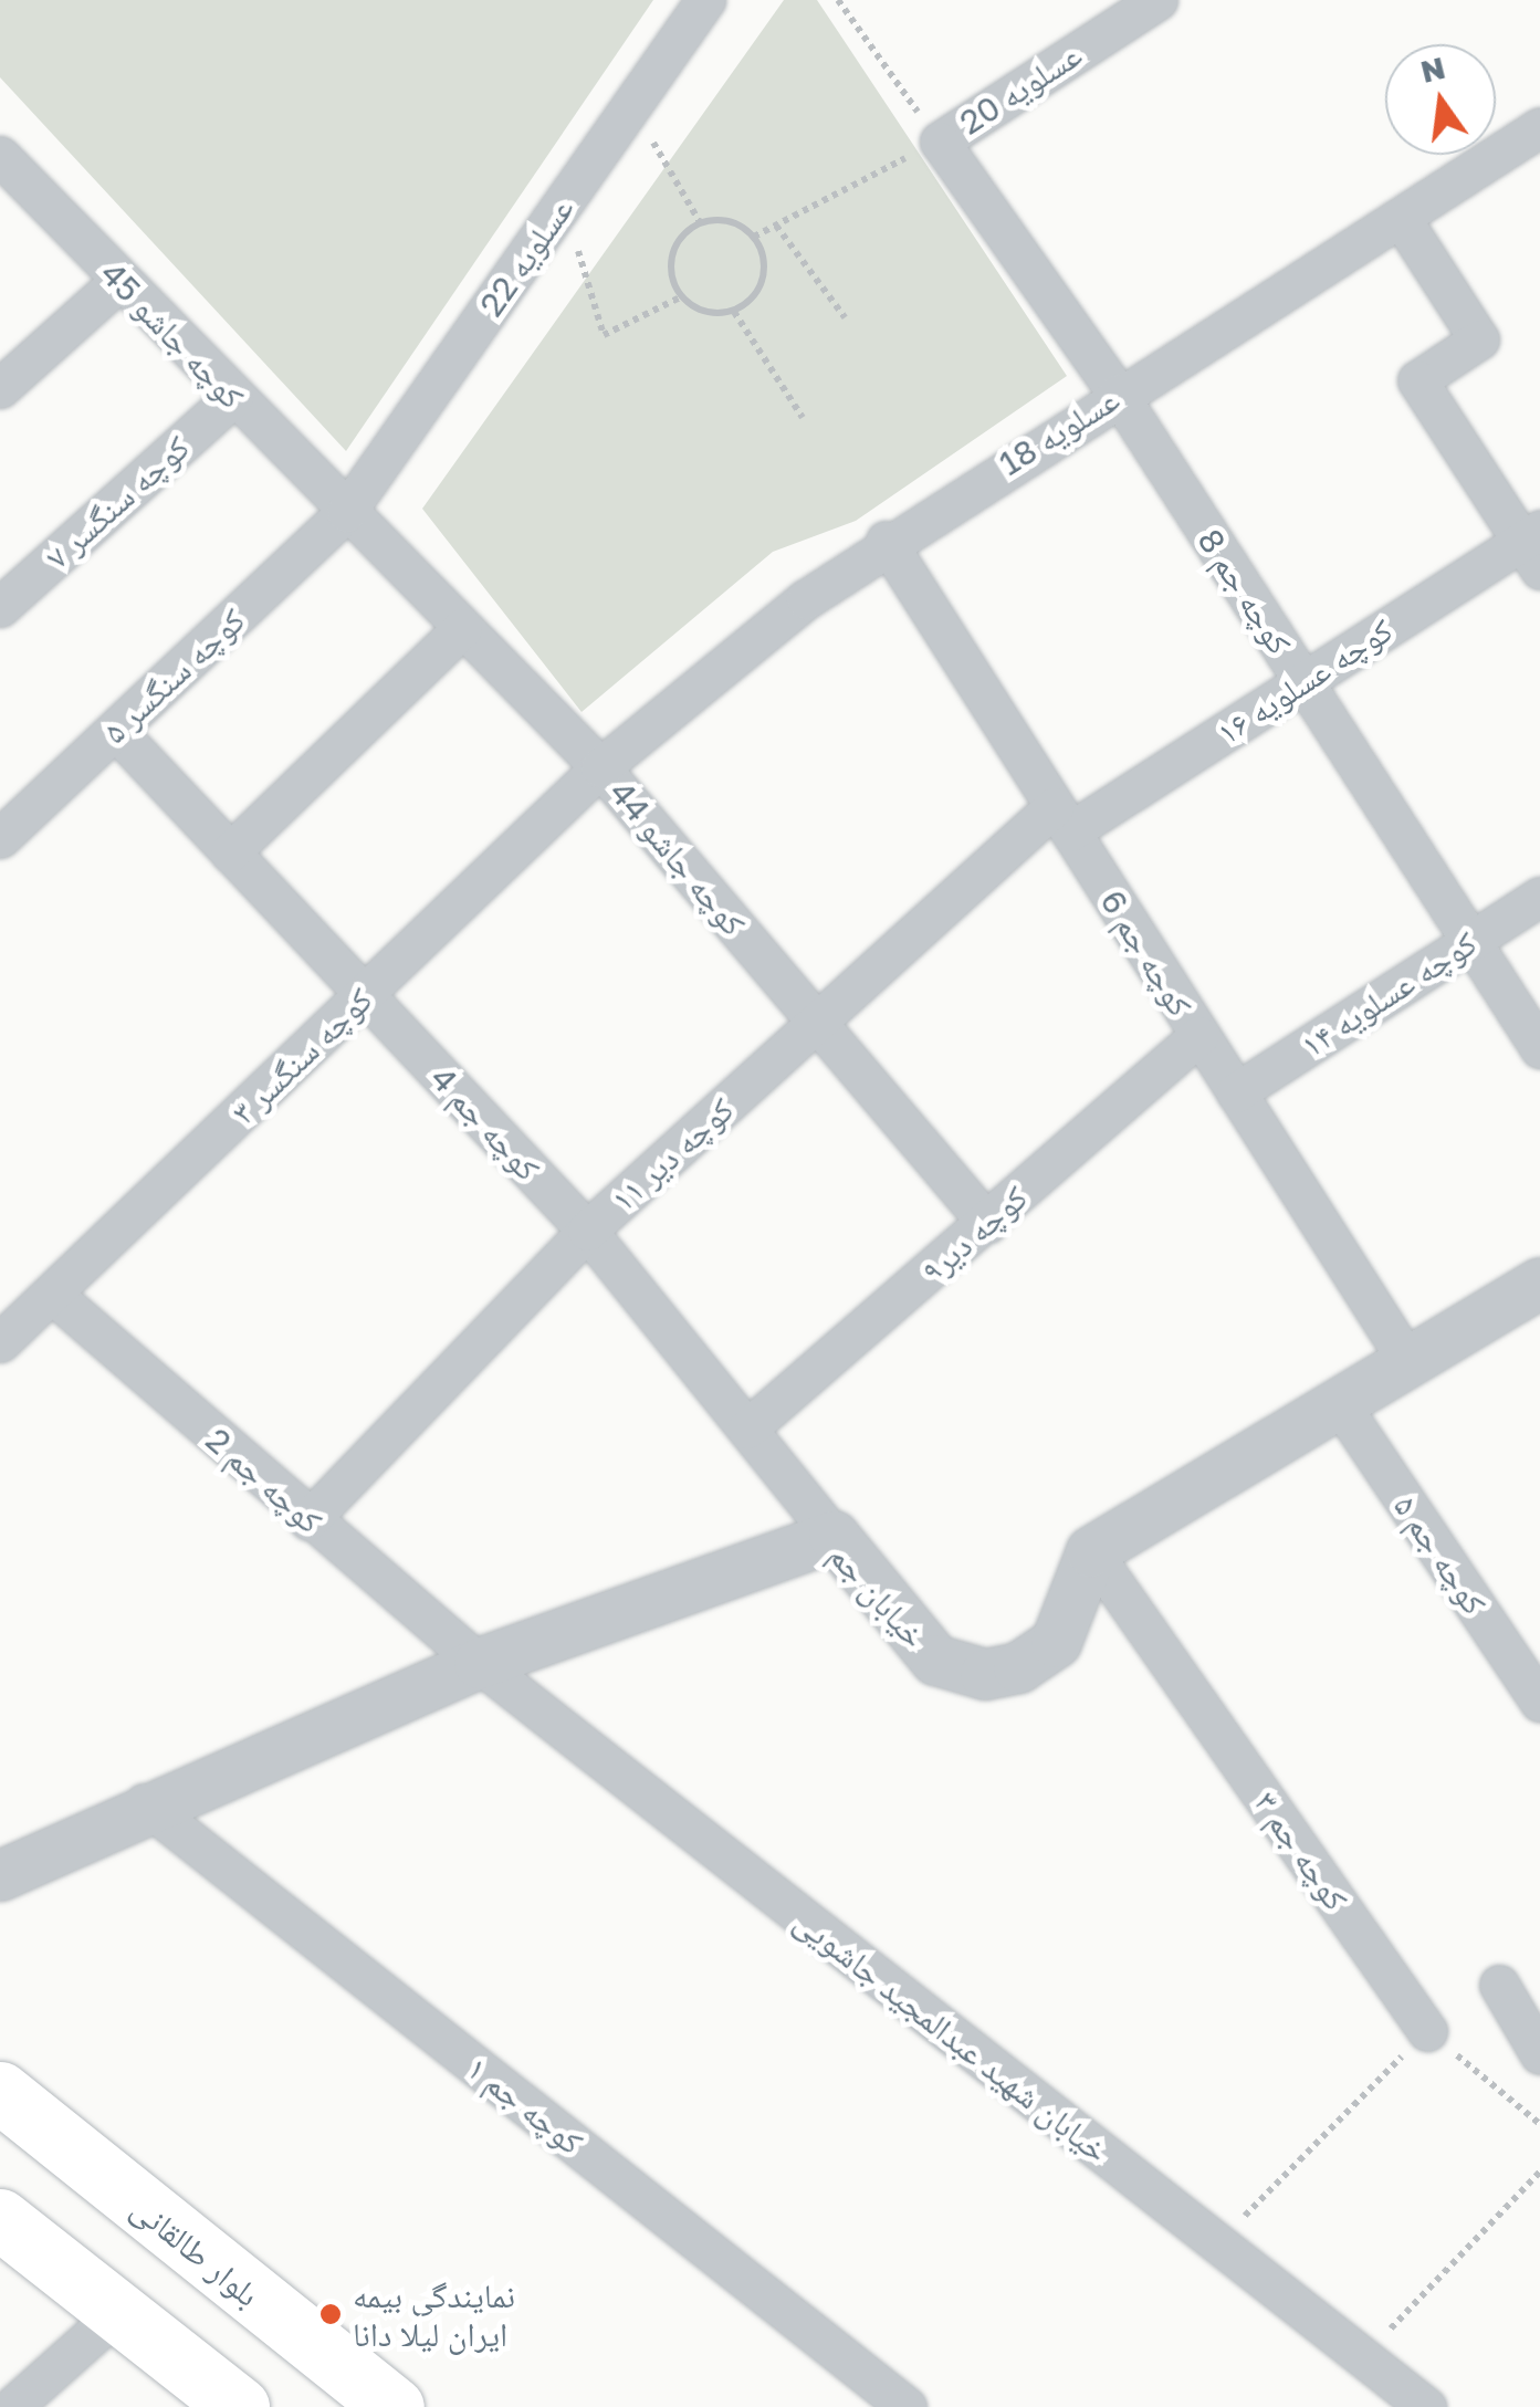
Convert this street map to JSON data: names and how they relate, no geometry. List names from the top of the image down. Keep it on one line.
{"streets":{"main road":["بلوار طالقانی"],"street":["عسلویه 20","عسلویه 22","کوچه جاشو 45","عسلویه 18","کوچه سنگسر ۷","کوچه جم 8","کوچه سنگسر ۵","کوچه عسلویه ۱۶","کوچه جاشو 44","کوچه جم 6","کوچه عسلویه ۱۴","کوچه سنگسر ۳","کوچه جم 4","کوچه دیر ۱۱","کوچه دیر۹","کوچه جم 2","کوچه جم ۵","خیابان جم","کوچه جم ۳","خیابان شهید عبدالمجید جاشویی","کوچه جم ۱"]},"crossings":[["عسلویه 20","کوچه جم 8"],["عسلویه 22","کوچه جاشو 45"],["عسلویه 22","کوچه سنگسر ۵"],["عسلویه 22","کوچه جاشو 44"],["کوچه جاشو 45","کوچه سنگسر ۷"],["کوچه جاشو 45","کوچه سنگسر ۵"],["کوچه جاشو 45","کوچه جاشو 44"],["عسلویه 18","کوچه جم 8"],["عسلویه 18","کوچه جاشو 44"],["عسلویه 18","کوچه جم 6"],["عسلویه 18","کوچه سنگسر ۳"],["کوچه جم 8","کوچه عسلویه ۱۶"],["کوچه جم 8","کوچه عسلویه ۱۴"],["کوچه سنگسر ۵","کوچه جاشو 44"],["کوچه سنگسر ۵","کوچه جم 4"],["کوچه عسلویه ۱۶","کوچه جم 6"],["کوچه عسلویه ۱۶","کوچه دیر ۱۱"],["کوچه جاشو 44","کوچه سنگسر ۳"],["کوچه جاشو 44","کوچه دیر ۱۱"],["کوچه جاشو 44","کوچه دیر۹"],["کوچه جم 6","کوچه عسلویه ۱۴"],["کوچه جم 6","کوچه دیر ۱۱"],["کوچه جم 6","کوچه دیر۹"],["کوچه سنگسر ۳","کوچه جم 4"],["کوچه سنگسر ۳","کوچه جم 2"],["کوچه جم 4","کوچه دیر ۱۱"],["کوچه جم 4","کوچه دیر۹"],["کوچه جم 4","خیابان جم"],["کوچه دیر ۱۱","کوچه جم 2"],["کوچه جم 2","خیابان جم"],["کوچه جم 2","خیابان شهید عبدالمجید جاشویی"],["خیابان جم","کوچه جم ۳"],["خیابان جم","خیابان شهید عبدالمجید جاشویی"],["خیابان جم","کوچه جم ۱"]],"places":["نمایندگی بیمه ایران لیلا دانا"],"north":"top"}
